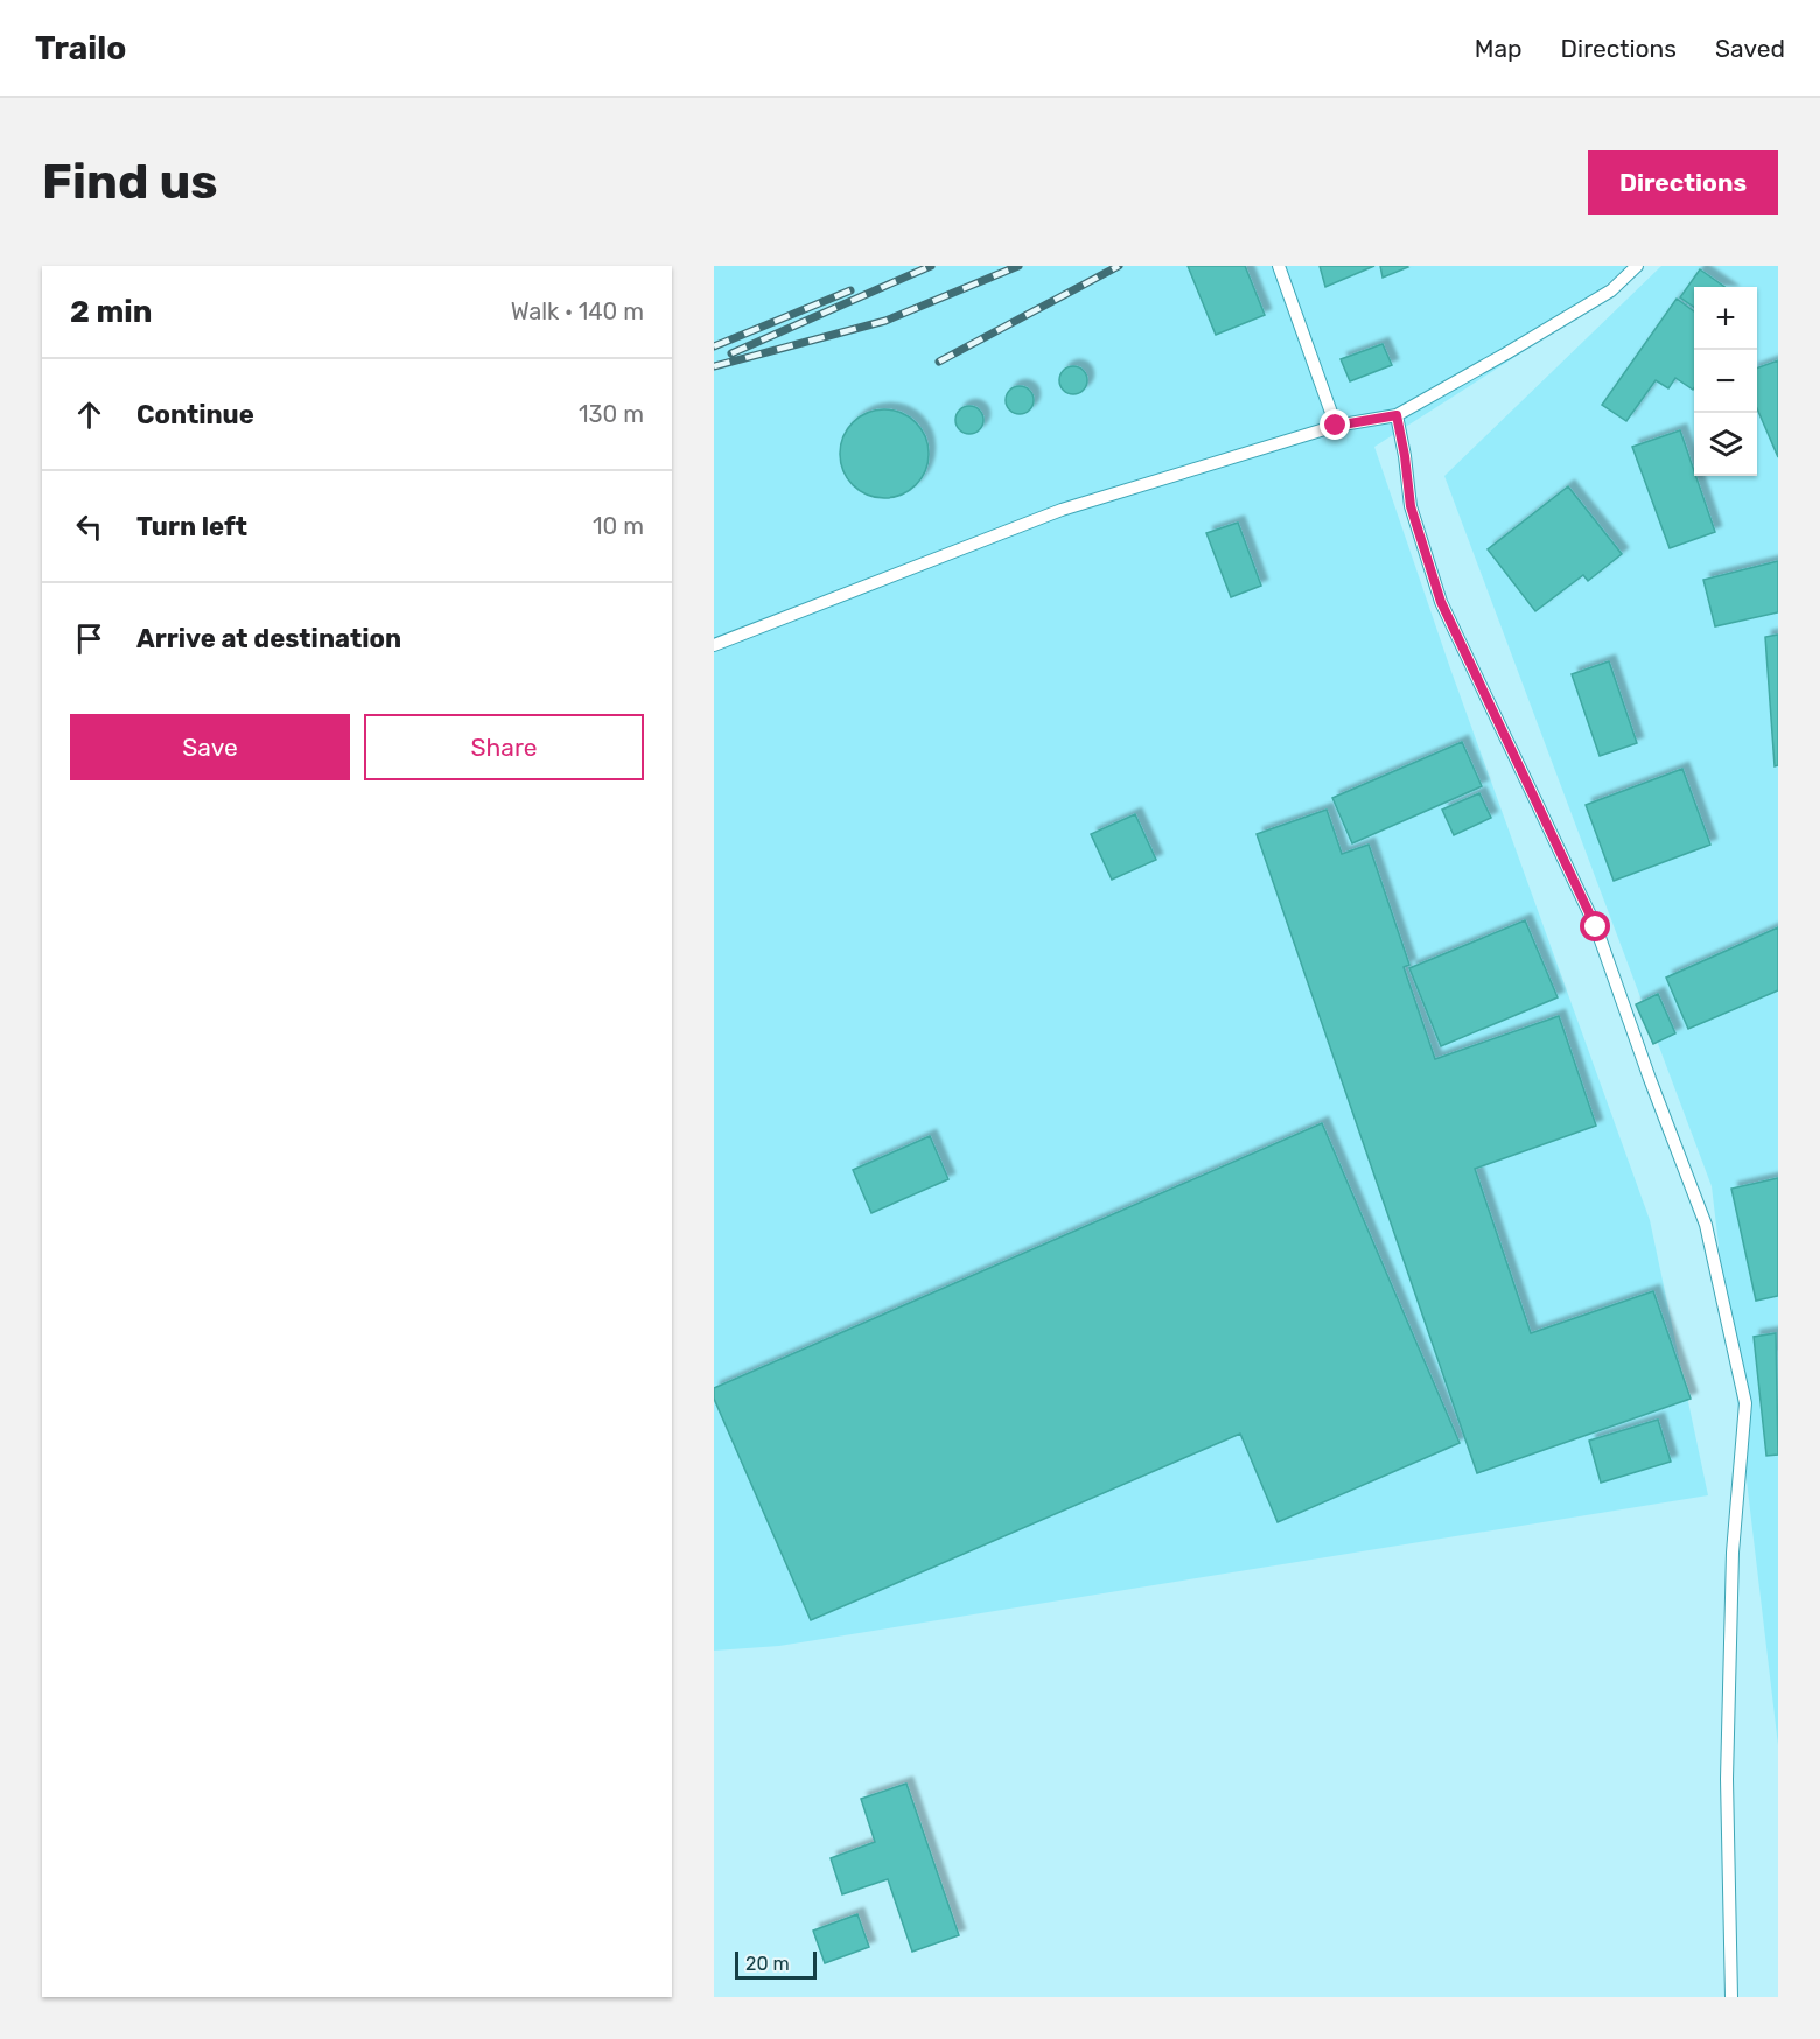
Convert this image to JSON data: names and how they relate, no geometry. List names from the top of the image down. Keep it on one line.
{"scale_bar":"20 m","page":{"header":"Trailo","nav":["Map","Directions","Saved"],"buttons":["Directions",["Save","Share"]],"title":"Find us","heading":["2 min","Walk · 140 m"],"map_buttons":["+","−"],"list":[["Continue","130 m"],["Turn left","10 m"],"Arrive at destination"],"scale":"20 m"}}
